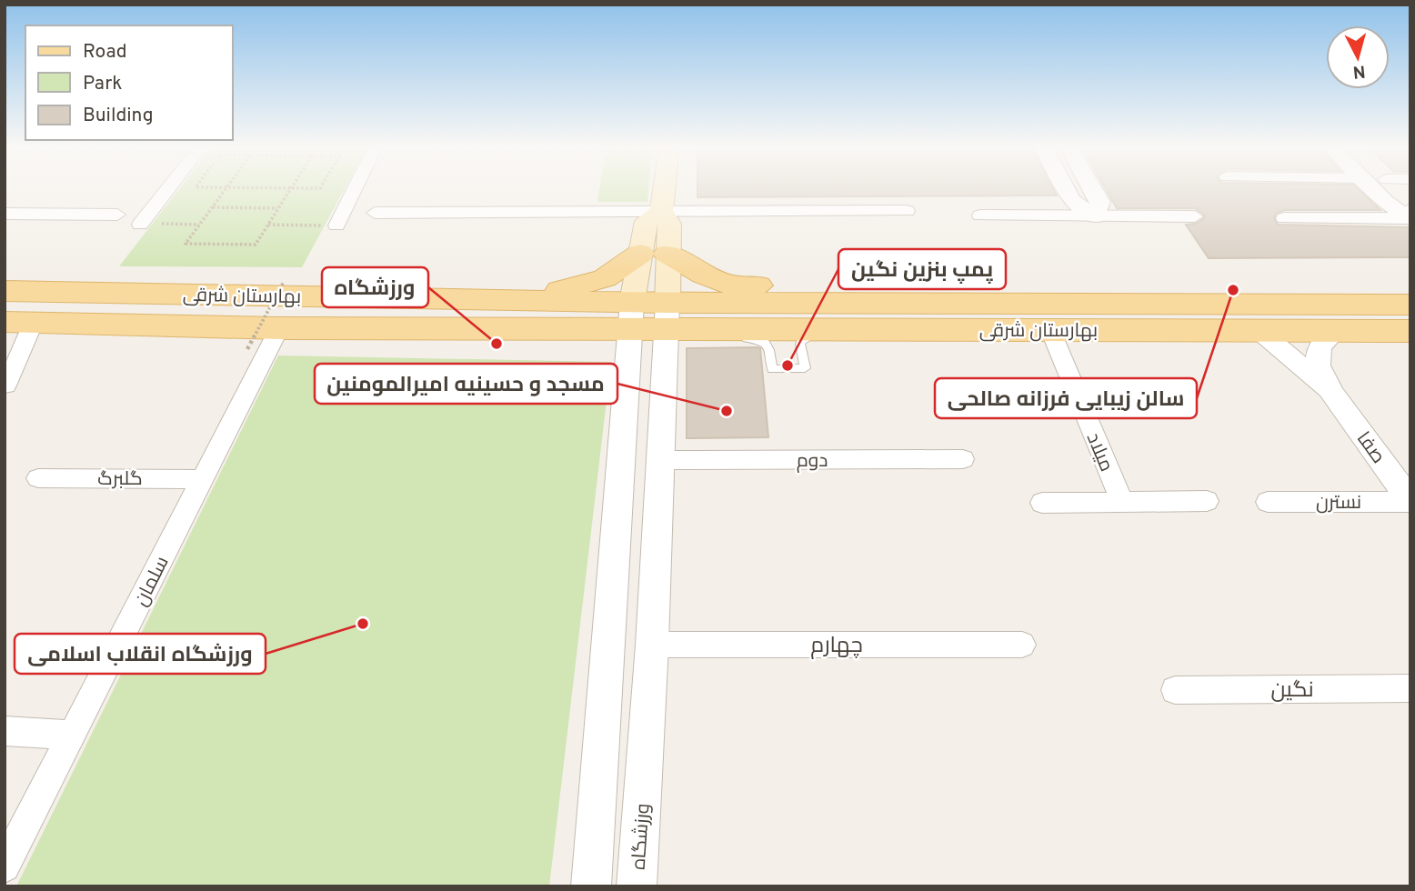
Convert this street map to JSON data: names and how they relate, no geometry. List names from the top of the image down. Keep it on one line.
{"streets":{"main road":["بهارستان شرقی"],"street":["صفا","میلاد","دوم","گلبرگ","نسترن","سلمان","چهارم","نگین","ورزشگاه"]},"crossings":[["بهارستان شرقی","میلاد"],["بهارستان شرقی","سلمان"],["بهارستان شرقی","ورزشگاه"],["صفا","نسترن"],["دوم","ورزشگاه"],["گلبرگ","سلمان"],["چهارم","ورزشگاه"]],"places":["سالن زیبایی فرزانه صالحی","ورزشگاه","پمپ بنزین نگین","مسجد و حسینیه امیرالمومنین","ورزشگاه انقلاب اسلامی"],"legend":["Road","Park","Building"],"north":"bottom"}
